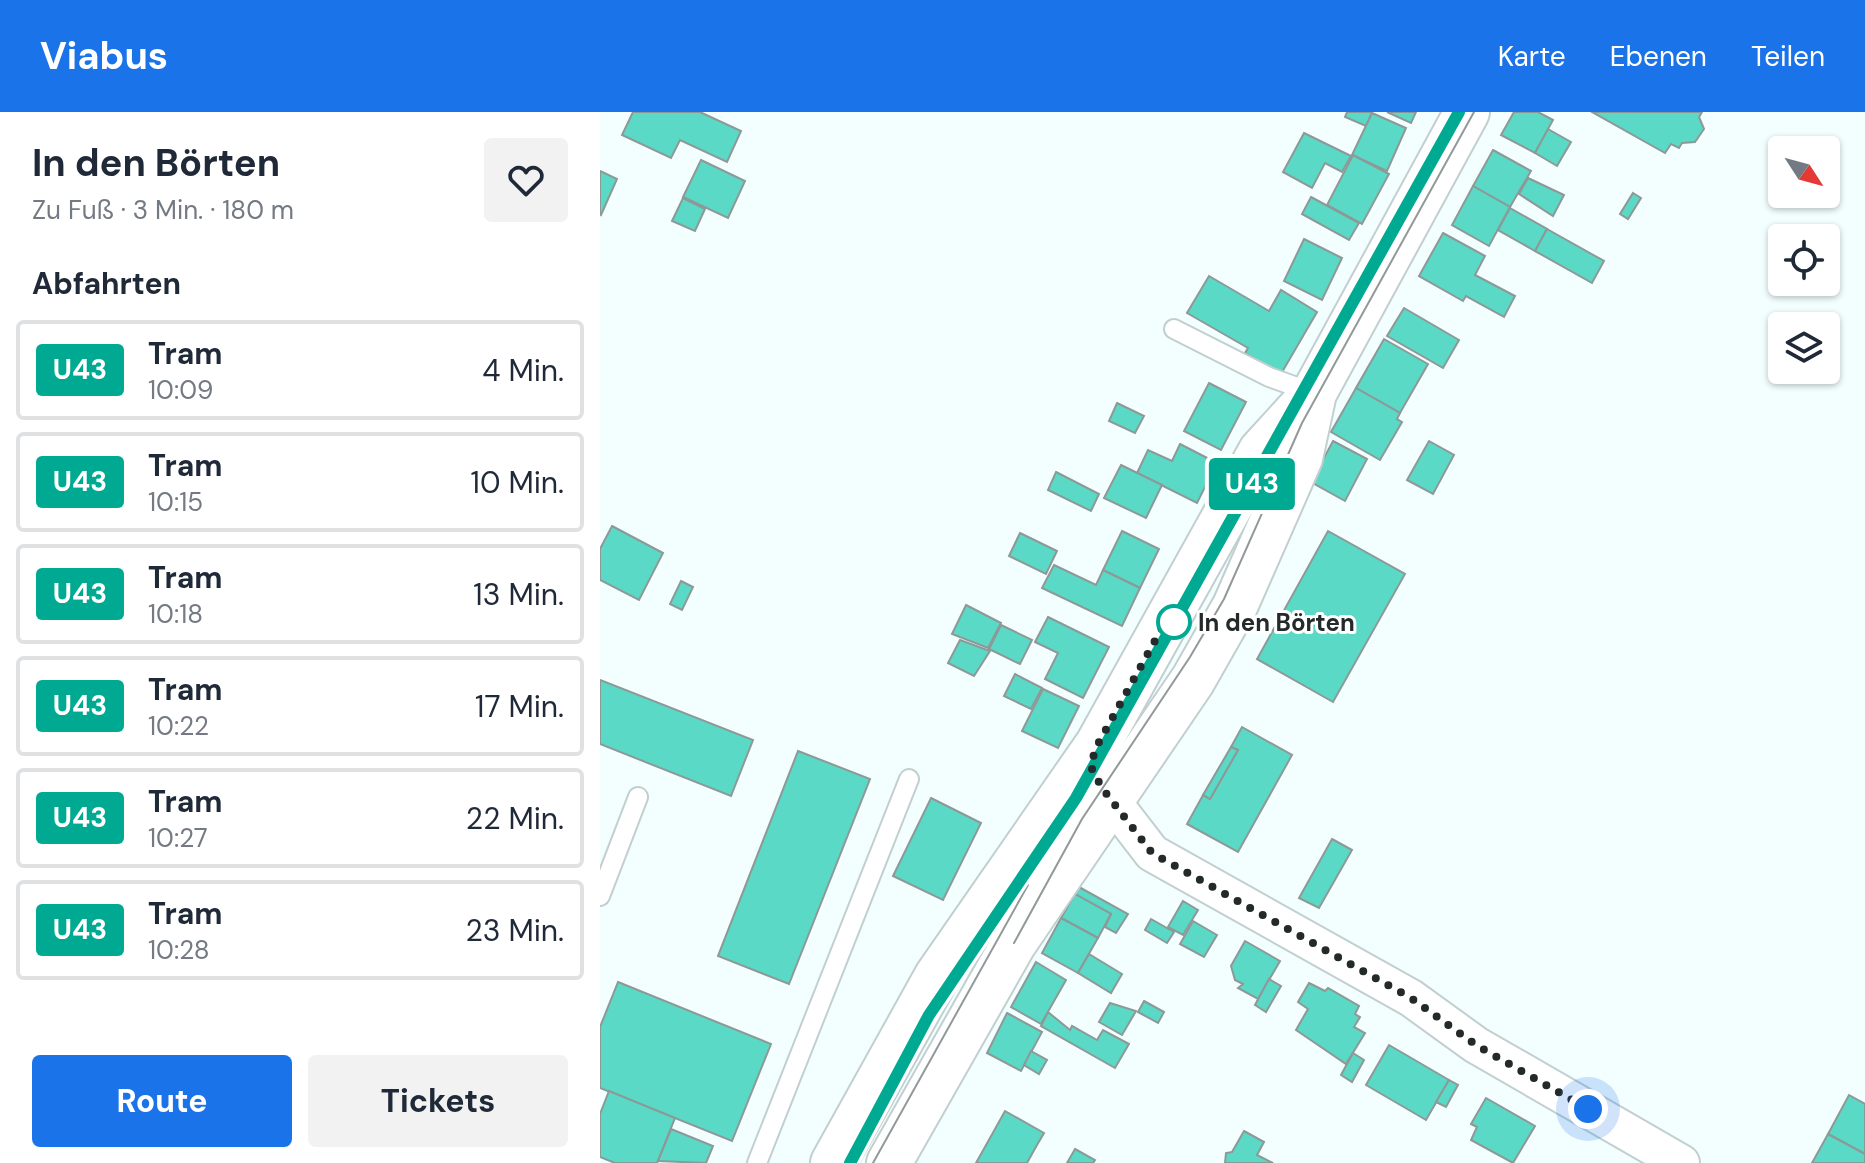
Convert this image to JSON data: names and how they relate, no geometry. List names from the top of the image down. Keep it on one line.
{"places":["In den Börten"],"lines":["tram line U43"],"north":"bottom right","page":{"header":"Viabus","nav":["Karte","Ebenen","Teilen"],"heading":[["In den Börten","Zu Fuß · 3 Min. · 180 m"],"Abfahrten"],"on_map":"U43","list":[{"mark":"U43","name":"Tram","note":"10:09","value":"4 Min."},{"mark":"U43","name":"Tram","note":"10:15","value":"10 Min."},{"mark":"U43","name":"Tram","note":"10:18","value":"13 Min."},{"mark":"U43","name":"Tram","note":"10:22","value":"17 Min."},{"mark":"U43","name":"Tram","note":"10:27","value":"22 Min."},{"mark":"U43","name":"Tram","note":"10:28","value":"23 Min."}],"buttons":["Route","Tickets"]}}
